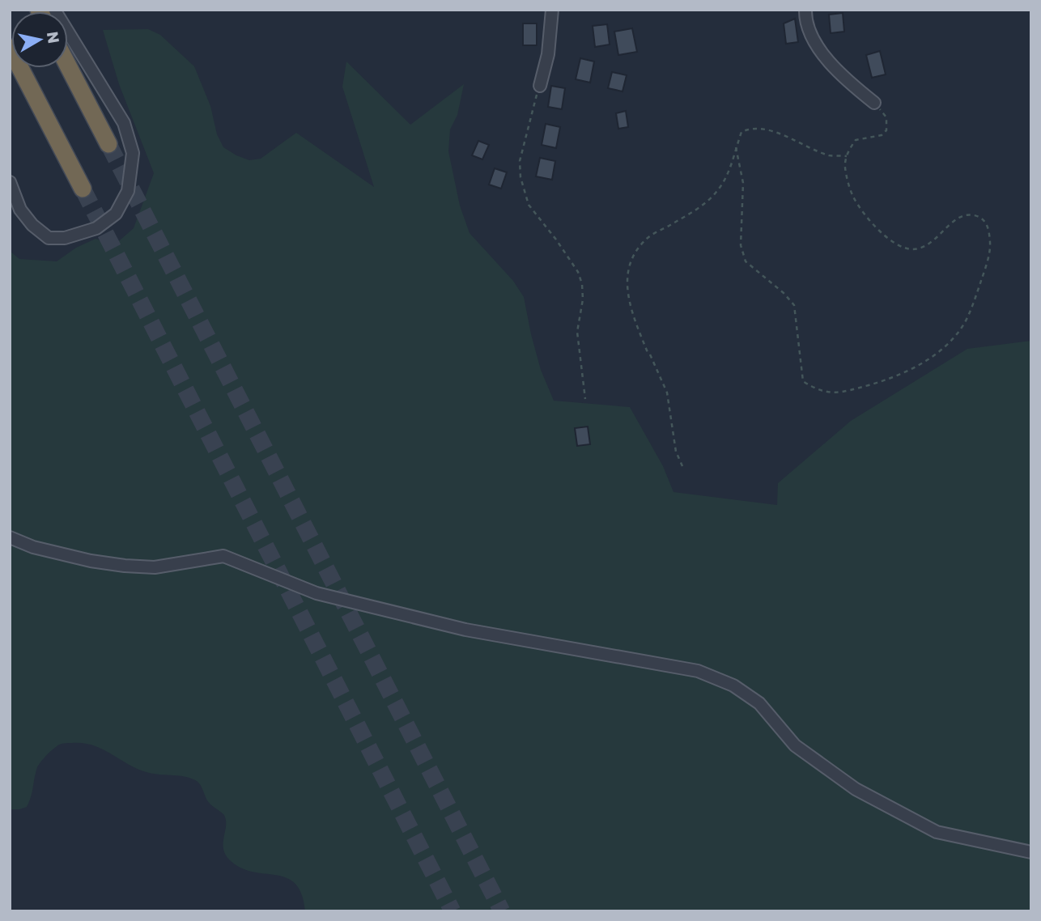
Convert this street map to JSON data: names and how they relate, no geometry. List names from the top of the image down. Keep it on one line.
{"north":"right"}
